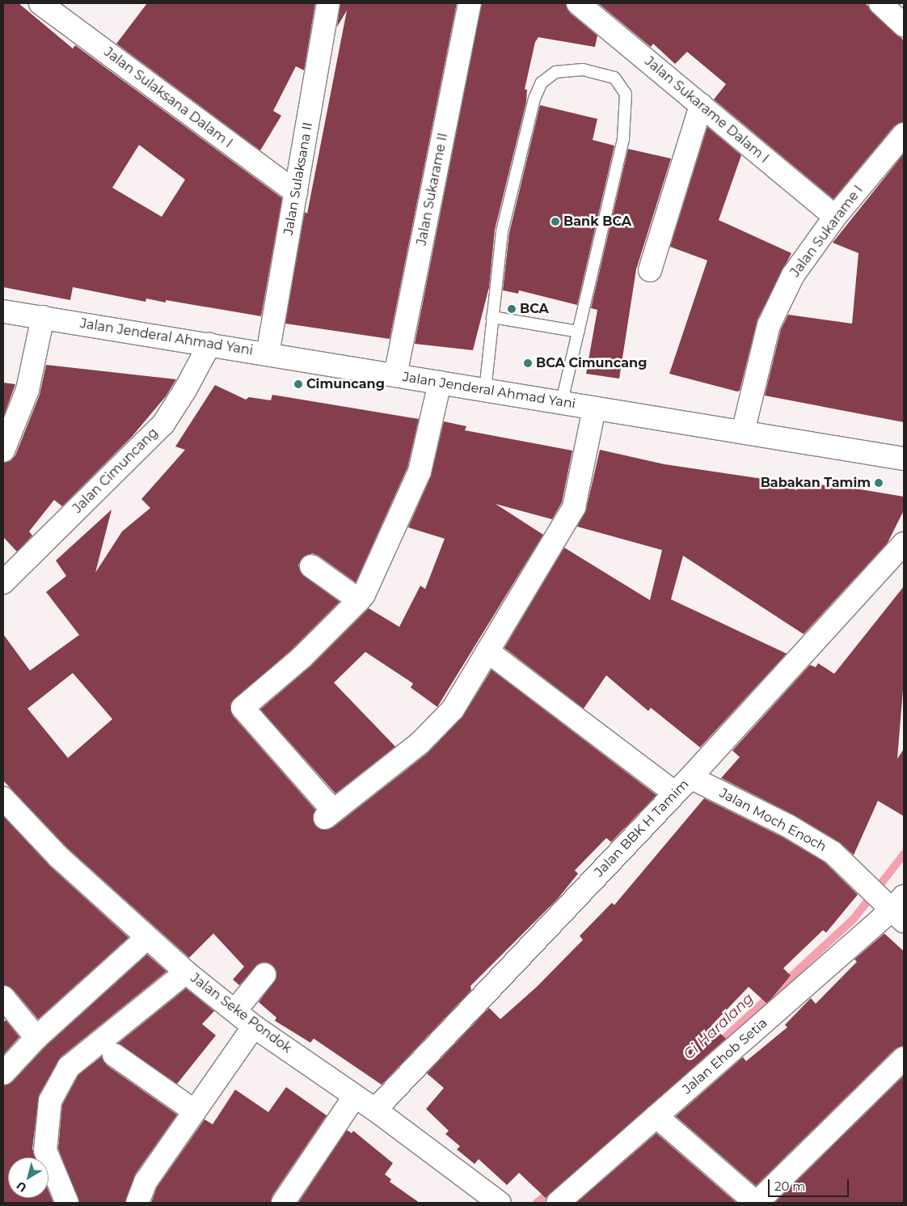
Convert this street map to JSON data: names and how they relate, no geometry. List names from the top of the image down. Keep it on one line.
{"streets":{"street":["Jalan Sulaksana Dalam I","Jalan Sukarame Dalam I","Jalan Sulaksana II","Jalan Sukarame II","Jalan Sukarame I","Jalan Jenderal Ahmad Yani","Jalan Cimuncang","Jalan Moch Enoch","Jalan BBK H Tamim","Jalan Seke Pondok","Jalan Ehob Setia"]},"crossings":[["Jalan Sulaksana Dalam I","Jalan Sulaksana II"],["Jalan Sukarame Dalam I","Jalan Sukarame I"],["Jalan Sulaksana II","Jalan Jenderal Ahmad Yani"],["Jalan Sukarame II","Jalan Jenderal Ahmad Yani"],["Jalan Sukarame I","Jalan Jenderal Ahmad Yani"],["Jalan Jenderal Ahmad Yani","Jalan Cimuncang"],["Jalan Moch Enoch","Jalan BBK H Tamim"],["Jalan Moch Enoch","Jalan Ehob Setia"],["Jalan BBK H Tamim","Jalan Seke Pondok"]],"water":["Ci Haralang"],"places":["Bank BCA","BCA","BCA Cimuncang","Cimuncang","Babakan Tamim"],"scale_bar":"20 m","north":"bottom left"}
